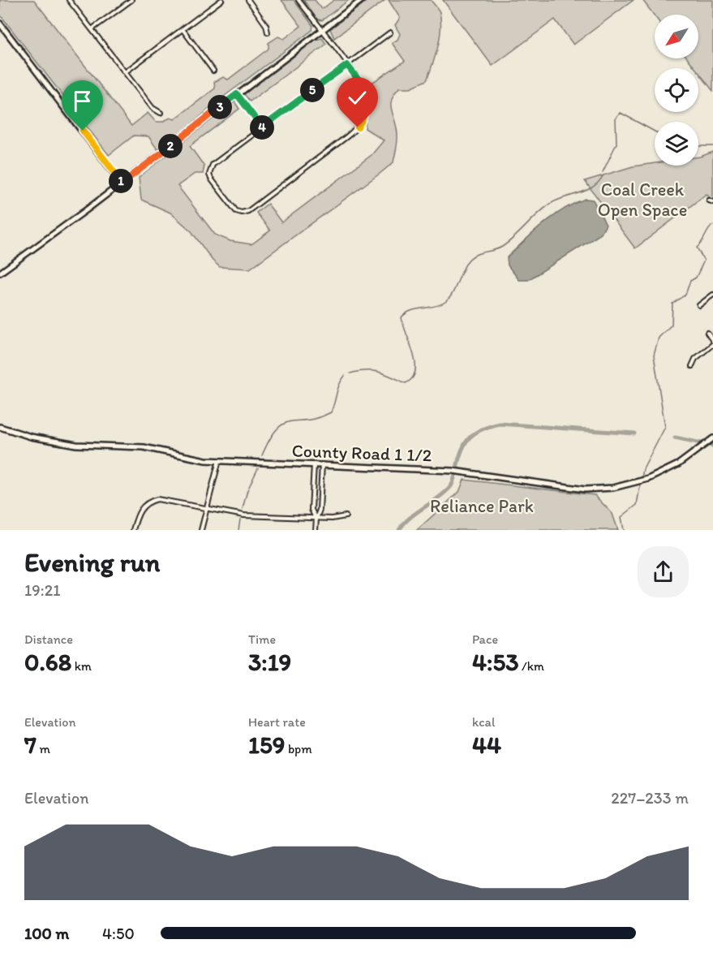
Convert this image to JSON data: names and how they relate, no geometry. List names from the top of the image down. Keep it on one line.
{"streets":{"street":["County Road 1 1/2"]},"parks":["Coal Creek Open Space","Reliance Park"],"north":"bottom left","page":{"pins":["5","3","4","2","1"],"heading":["Evening run","19:21"],"stats":[["Distance","0.68 km"],["Time","3:19"],["Pace","4:53 /km"],["Elevation","7 m"],["Heart rate","159 bpm"],["kcal","44"]],"chart":["Elevation","227–233 m"],"list":[{"name":"100 m","note":"4:50"}]}}
